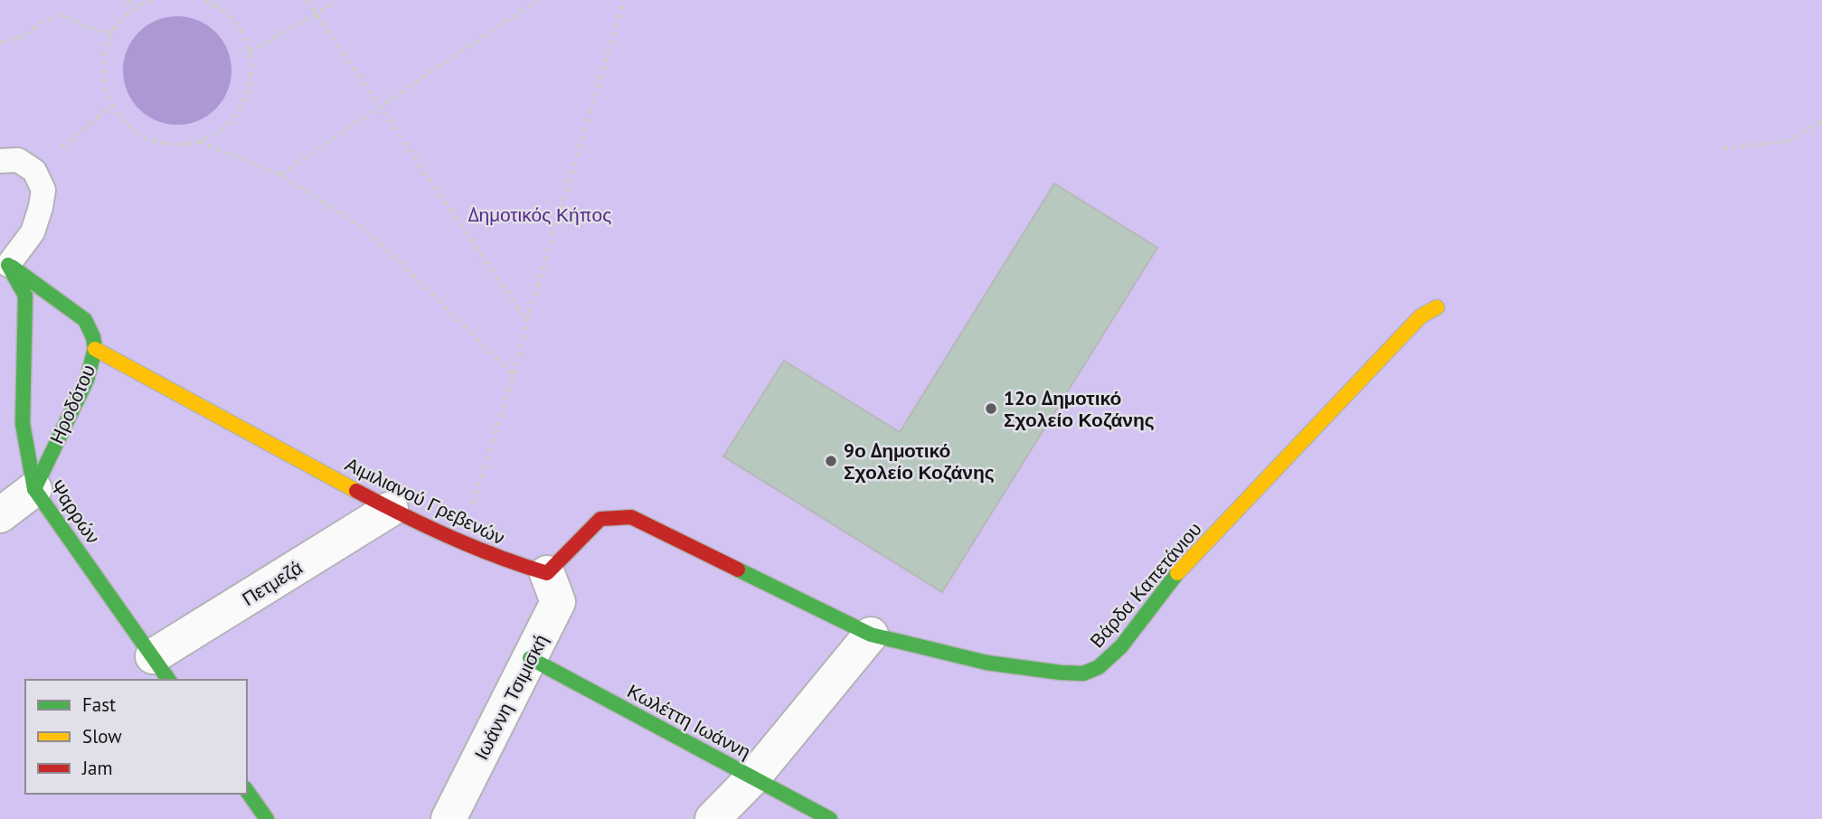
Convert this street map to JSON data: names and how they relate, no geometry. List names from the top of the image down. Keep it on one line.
{"streets":{"street":["Ηροδότου","Αιμιλιανού Γρεβενών","Ψαρρών","Πετμεζά","Βάρδα Καπετάνιου","Ιωάννη Τσιμισκή","Κωλέττη Ιωάννη"]},"crossings":[["Ηροδότου","Αιμιλιανού Γρεβενών"],["Ηροδότου","Ψαρρών"],["Αιμιλιανού Γρεβενών","Πετμεζά"],["Αιμιλιανού Γρεβενών","Ιωάννη Τσιμισκή"],["Ψαρρών","Πετμεζά"],["Ιωάννη Τσιμισκή","Κωλέττη Ιωάννη"]],"parks":["Δημοτικός Κήπος"],"places":["12ο Δημοτικό Σχολείο Κοζάνης","9ο Δημοτικό Σχολείο Κοζάνης"],"legend":["Fast","Slow","Jam"]}
